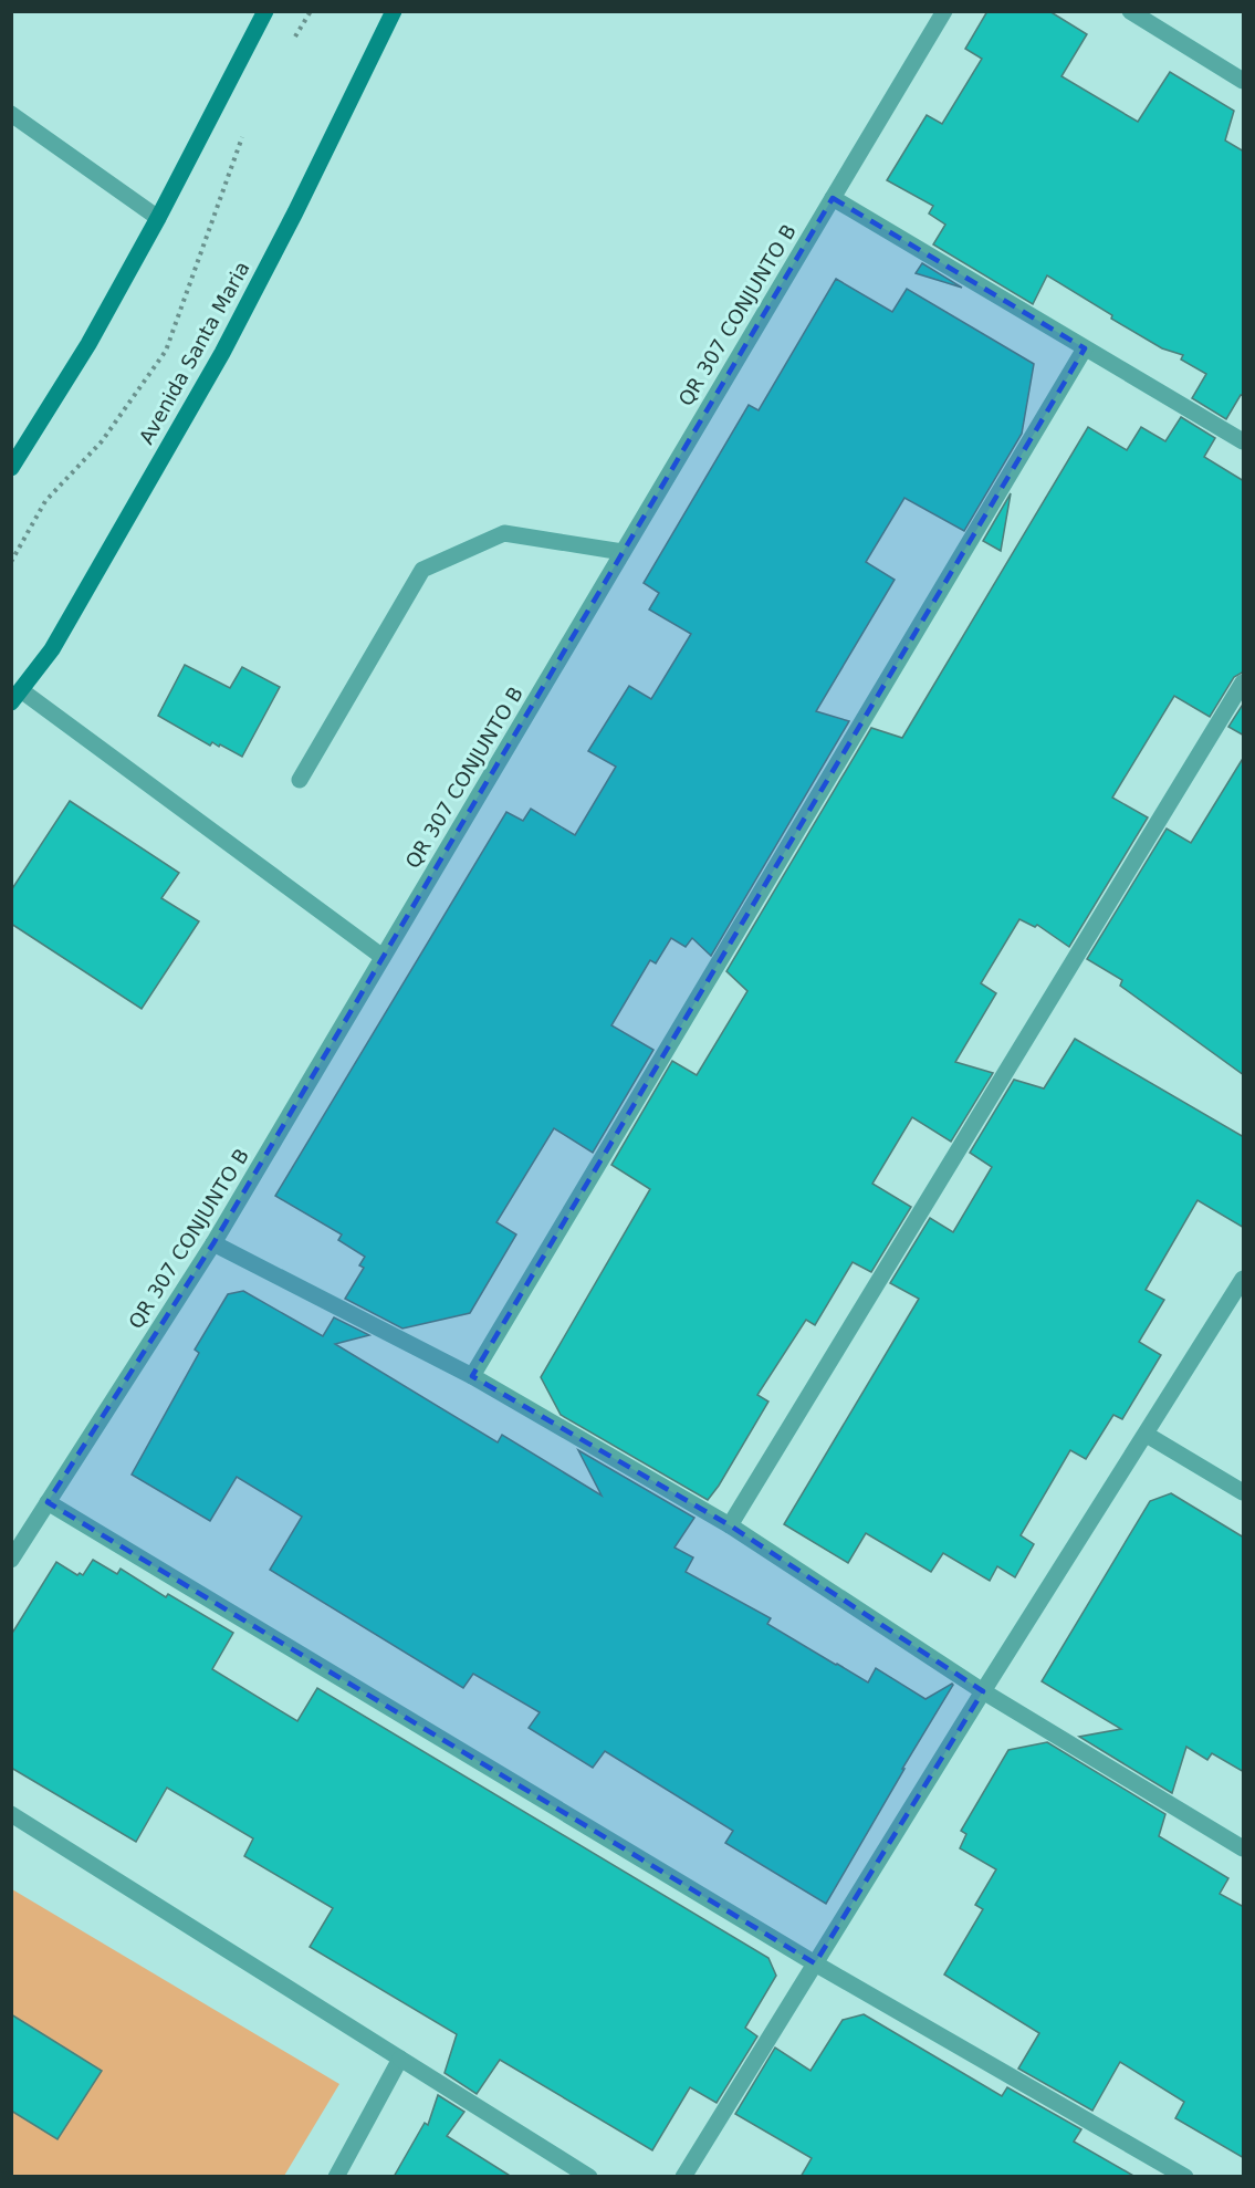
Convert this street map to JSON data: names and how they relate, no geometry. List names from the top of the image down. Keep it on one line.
{"streets":{"main road":["Avenida Santa Maria"],"street":["QR 307 CONJUNTO B"]}}
